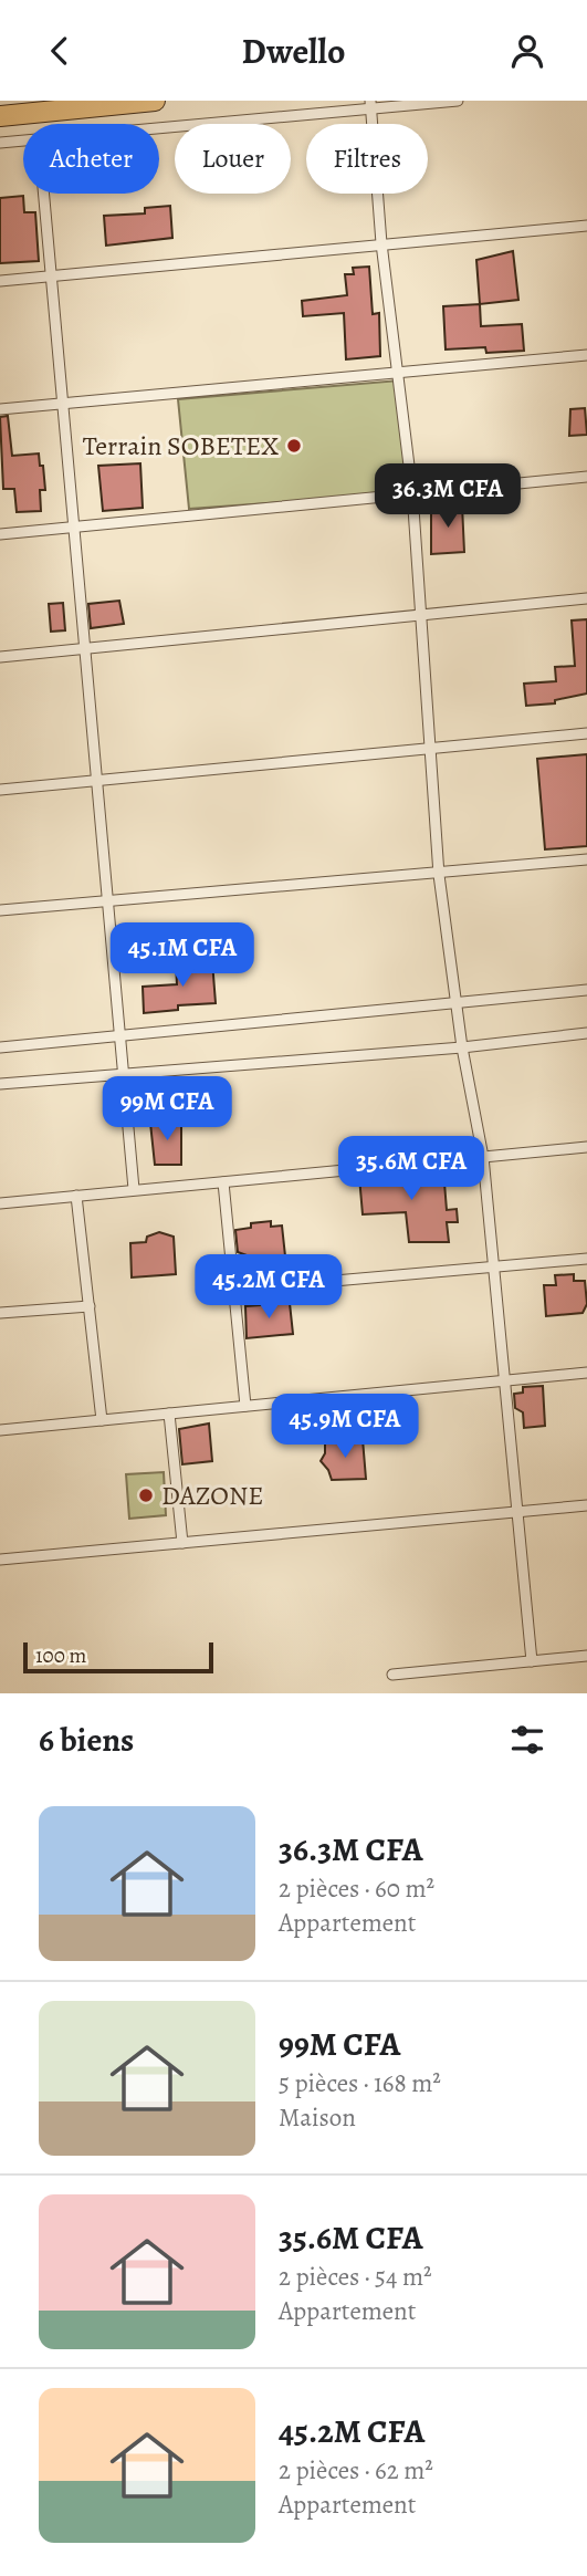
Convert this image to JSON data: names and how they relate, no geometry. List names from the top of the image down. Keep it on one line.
{"places":["Terrain SOBETEX","DAZONE"],"scale_bar":"100 m","page":{"header":"Dwello","chip":["Acheter","Louer","Filtres"],"price":["36.3M CFA","45.1M CFA","99M CFA","35.6M CFA","45.2M CFA","45.9M CFA"],"scale":"100 m","heading":"6 biens","list":[{"name":"36.3M CFA","note":"2 pièces · 60 m² · Appartement"},{"name":"99M CFA","note":"5 pièces · 168 m² · Maison"},{"name":"35.6M CFA","note":"2 pièces · 54 m² · Appartement"},{"name":"45.2M CFA","note":"2 pièces · 62 m² · Appartement"}]}}
